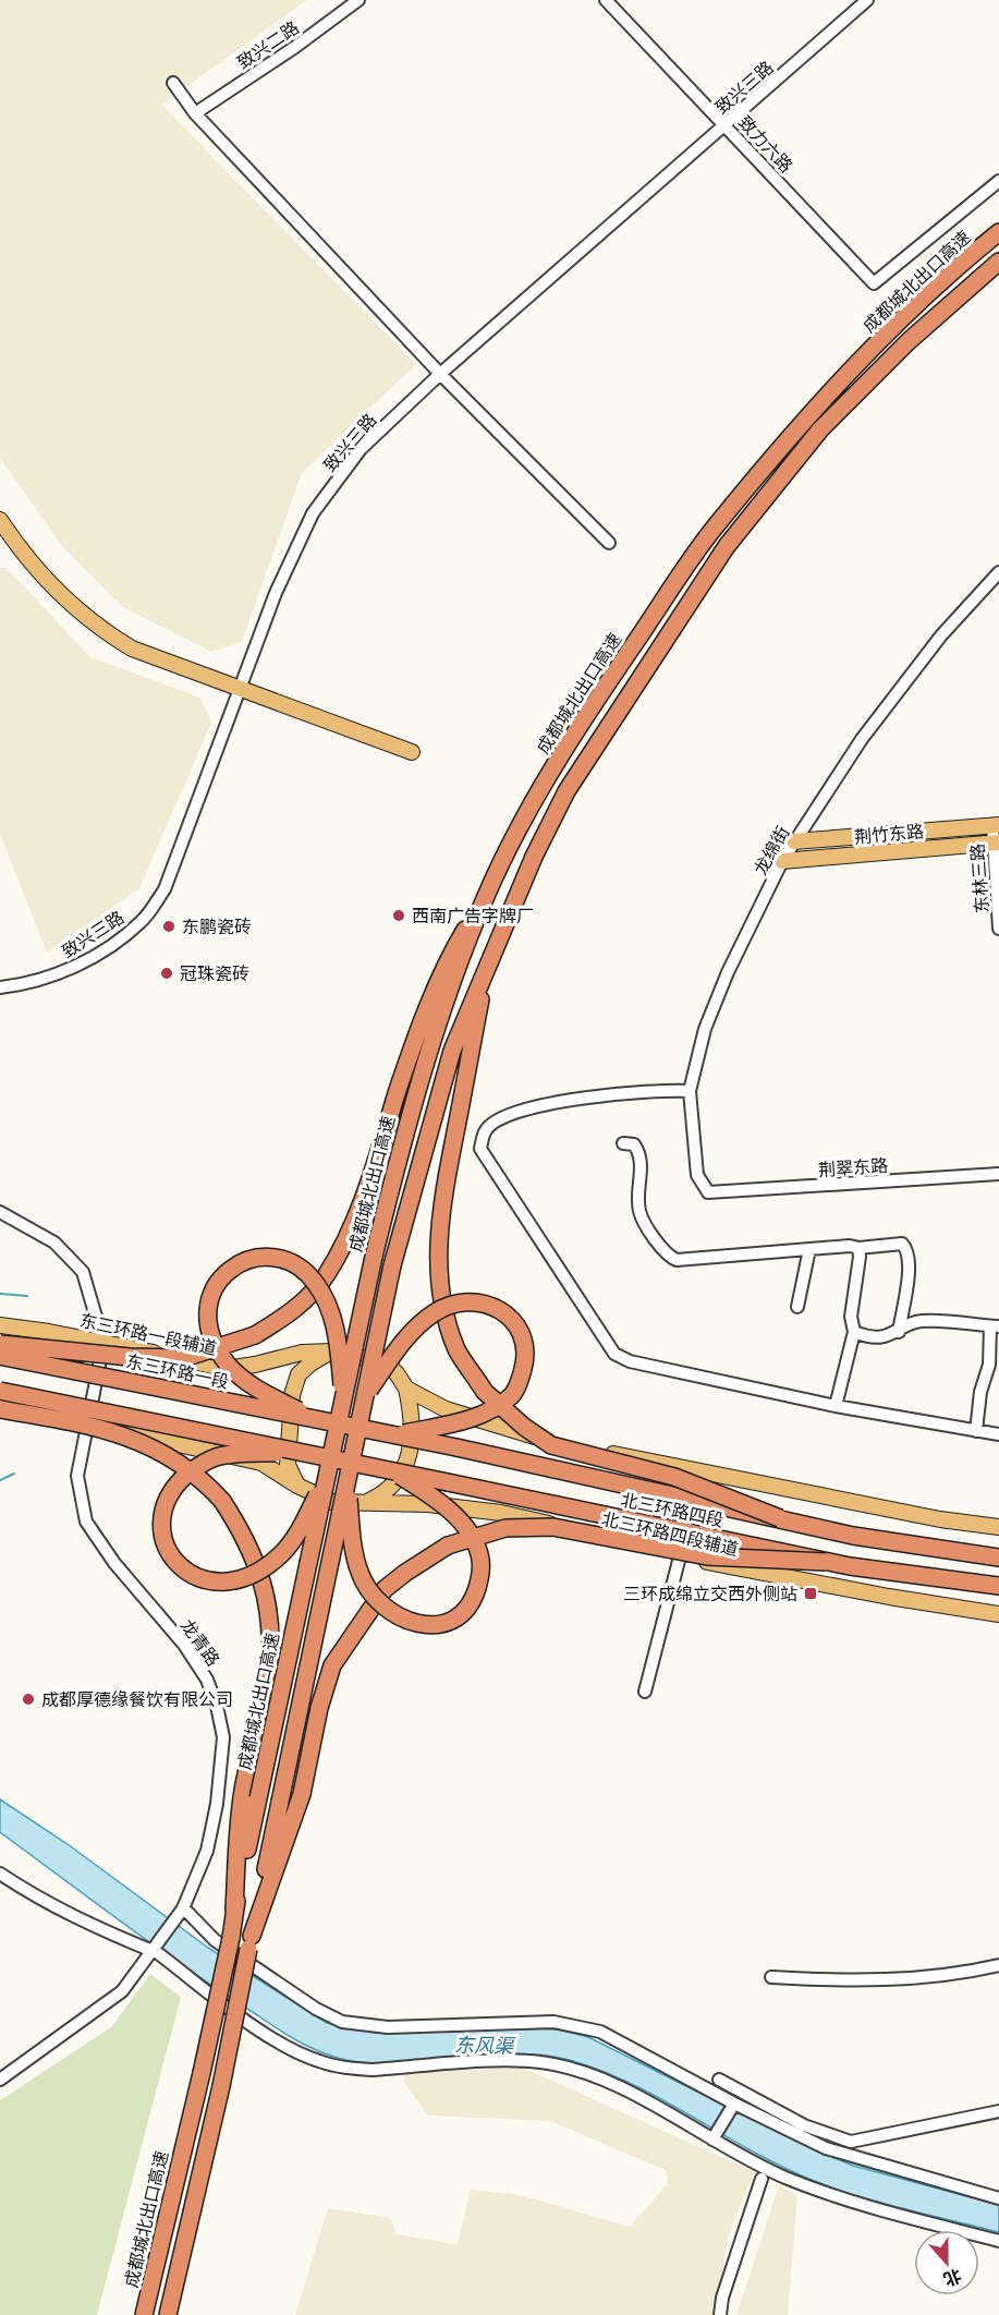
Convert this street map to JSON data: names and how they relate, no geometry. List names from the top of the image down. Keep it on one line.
{"streets":{"highway":["成都城北出口高速","东三环路一段","北三环路四段"],"main road":["荆竹东路","东三环路一段辅道","北三环路四段辅道"],"street":["致兴二路","致兴三路","致力六路","龙绵街","东林三路","荆翠东路","龙青路"]},"crossings":[["致兴三路","致力六路"],["荆竹东路","龙绵街"],["荆竹东路","东林三路"],["龙绵街","荆翠东路"],["东三环路一段辅道","北三环路四段辅道"],["东三环路一段辅道","龙青路"],["东三环路一段","北三环路四段"]],"water":["东风渠"],"places":{"other":["西南广告字牌厂","东鹏瓷砖","冠珠瓷砖","成都厚德缘餐饮有限公司"],"transit":["三环成绵立交西外侧站"]},"north":"bottom"}
